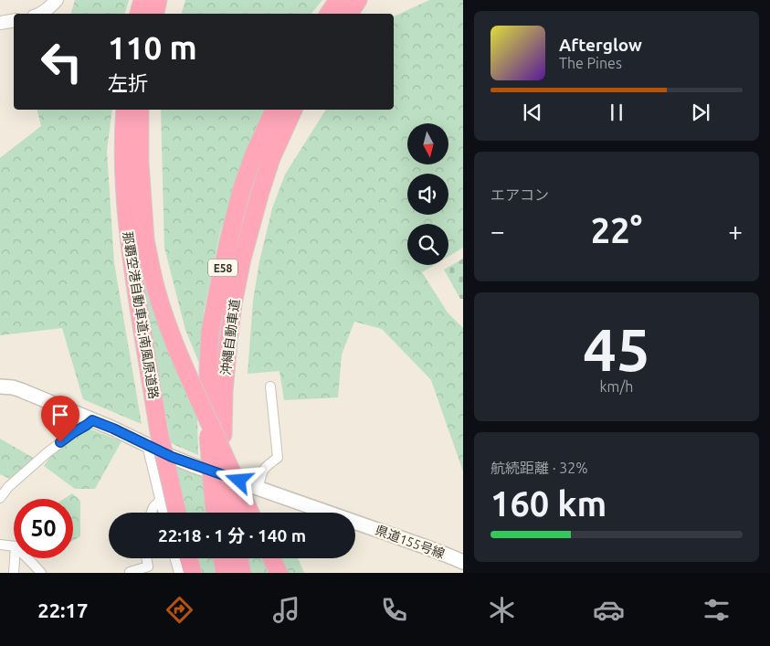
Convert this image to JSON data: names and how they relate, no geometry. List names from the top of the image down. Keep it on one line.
{"streets":{"highway":["E58","那覇空港自動車道;南風原道路","沖縄自動車道"],"main road":["県道155号線"]},"north":"bottom","page":{"turn":["110 m","左折"],"song":["Afterglow","The Pines"],"tile":["エアコン",["45","km/h"],["航続距離 · 32%","160 km"]],"heat":["−","22°","+"],"limit":"50","trip":"22:18 · 1 分 · 140 m","tabs":"22:17"}}
